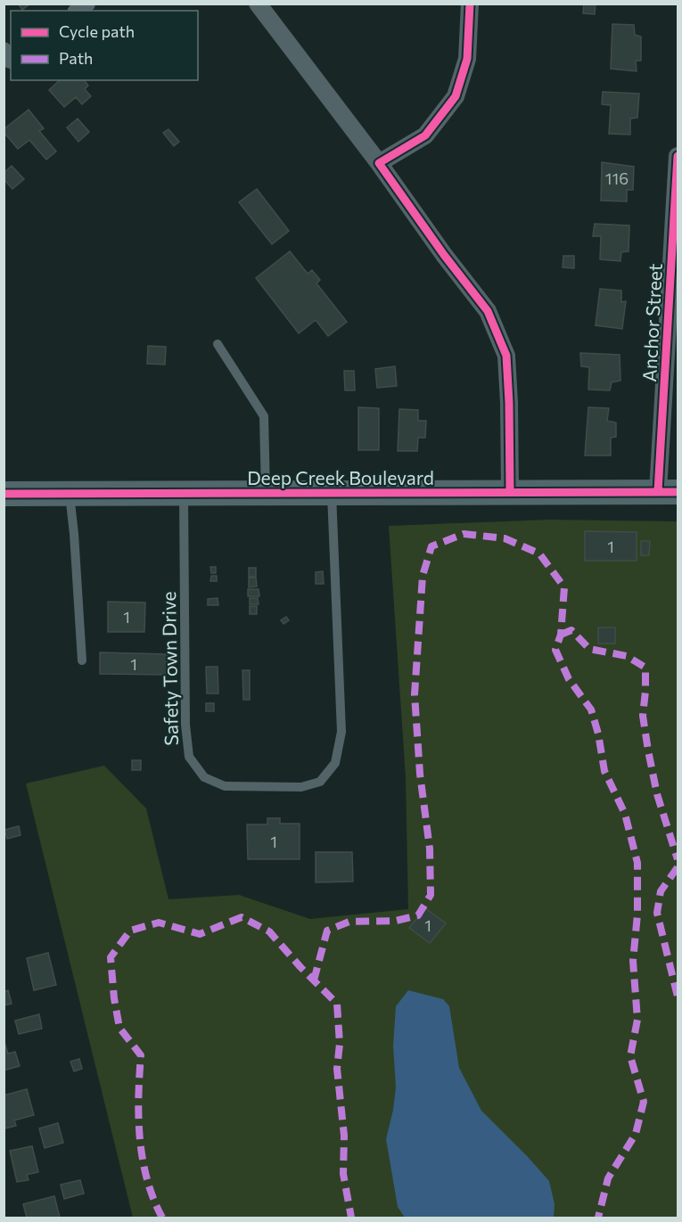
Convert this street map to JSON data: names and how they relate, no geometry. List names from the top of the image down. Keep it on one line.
{"streets":{"street":["Anchor Street","Deep Creek Boulevard"],"lane":["Safety Town Drive"]},"crossings":[["Anchor Street","Deep Creek Boulevard"],["Deep Creek Boulevard","Safety Town Drive"]],"house_numbers":["116","1","1","1","1","1"],"legend":["Cycle path","Path"]}
